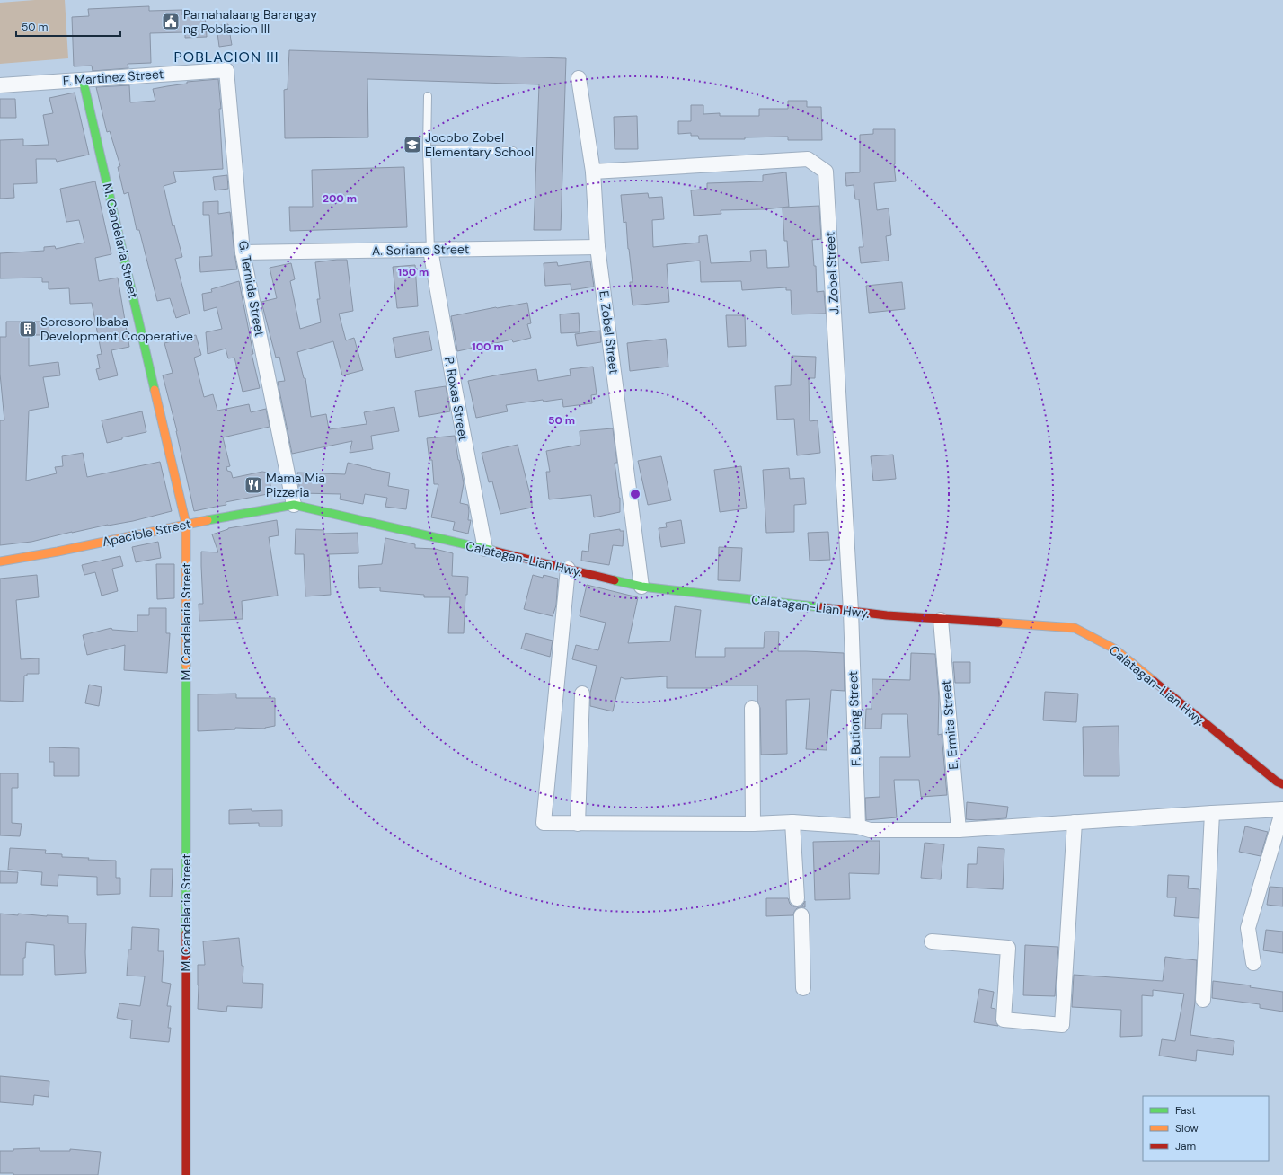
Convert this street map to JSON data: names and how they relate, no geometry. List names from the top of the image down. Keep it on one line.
{"streets":{"street":["F. Martinez Street","M. Candelaria Street","A. Soriano Street","J. Zobel Street","G. Ternida Street","E. Zobel Street","P. Roxas Street","Apacible Street","Calatagan-Lian Hwy.","F. Butiong Street","E. Ermita Street"]},"crossings":[["F. Martinez Street","M. Candelaria Street"],["F. Martinez Street","G. Ternida Street"],["M. Candelaria Street","Apacible Street"],["A. Soriano Street","G. Ternida Street"],["A. Soriano Street","E. Zobel Street"],["A. Soriano Street","P. Roxas Street"],["J. Zobel Street","E. Zobel Street"],["J. Zobel Street","Calatagan-Lian Hwy."],["J. Zobel Street","F. Butiong Street"],["G. Ternida Street","Apacible Street"],["G. Ternida Street","Calatagan-Lian Hwy."],["E. Zobel Street","Calatagan-Lian Hwy."],["P. Roxas Street","Calatagan-Lian Hwy."],["Apacible Street","Calatagan-Lian Hwy."],["Calatagan-Lian Hwy.","F. Butiong Street"],["Calatagan-Lian Hwy.","E. Ermita Street"]],"districts":["POBLACION III"],"places":{"public building":["Pamahalaang Barangay ng Poblacion III"],"school or university":["Jocobo Zobel Elementary School"],"building":["Sorosoro Ibaba Development Cooperative"],"restaurant":["Mama Mia Pizzeria"]},"legend":["Fast","Slow","Jam"],"scale_bar":"50 m","rings":["200 m","150 m","100 m","50 m"]}
